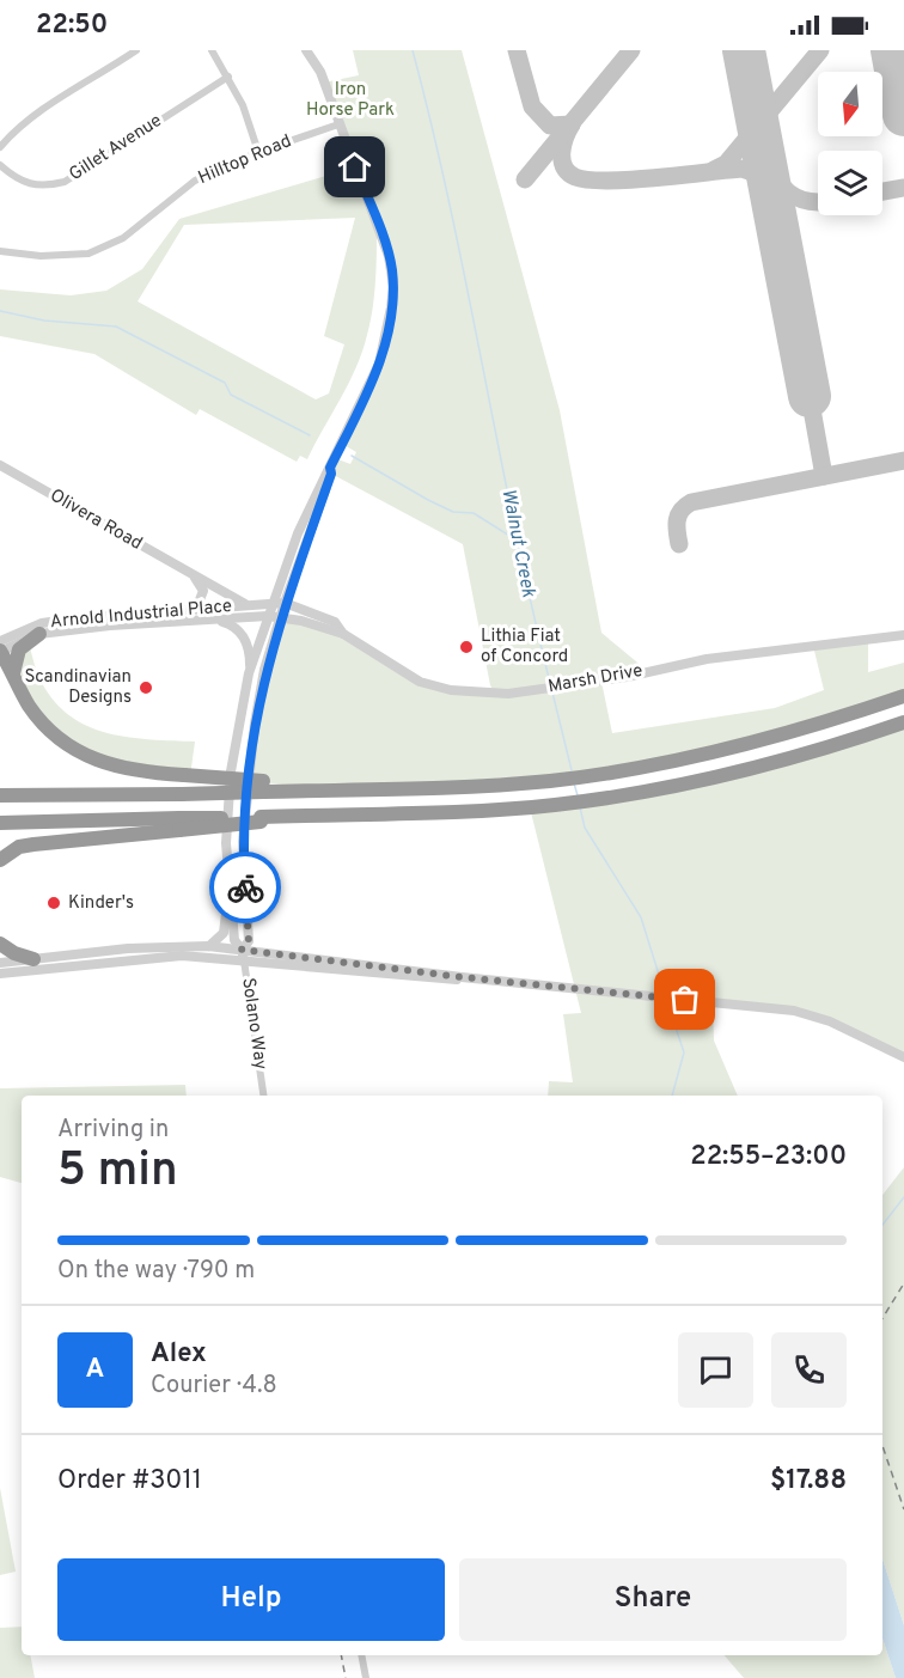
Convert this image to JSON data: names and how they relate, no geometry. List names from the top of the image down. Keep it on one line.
{"streets":{"street":["Gillet Avenue","Hilltop Road","Olivera Road","Arnold Industrial Place","Marsh Drive","Solano Way"]},"crossings":[["Hilltop Road","Solano Way"],["Olivera Road","Arnold Industrial Place"],["Arnold Industrial Place","Marsh Drive"],["Arnold Industrial Place","Solano Way"],["Marsh Drive","Solano Way"]],"water":["Walnut Creek"],"parks":["Iron Horse Park"],"places":["Lithia Fiat of Concord","Scandinavian Designs","Kinder's"],"north":"bottom","page":{"status":"22:50","heading":["5 min","Arriving in","22:55–23:00"],"panel":["Alex","Courier · 4.8","Order #3011","$17.88"],"bar":"On the way · 790 m","round":"A","buttons":["Help","Share"]}}
